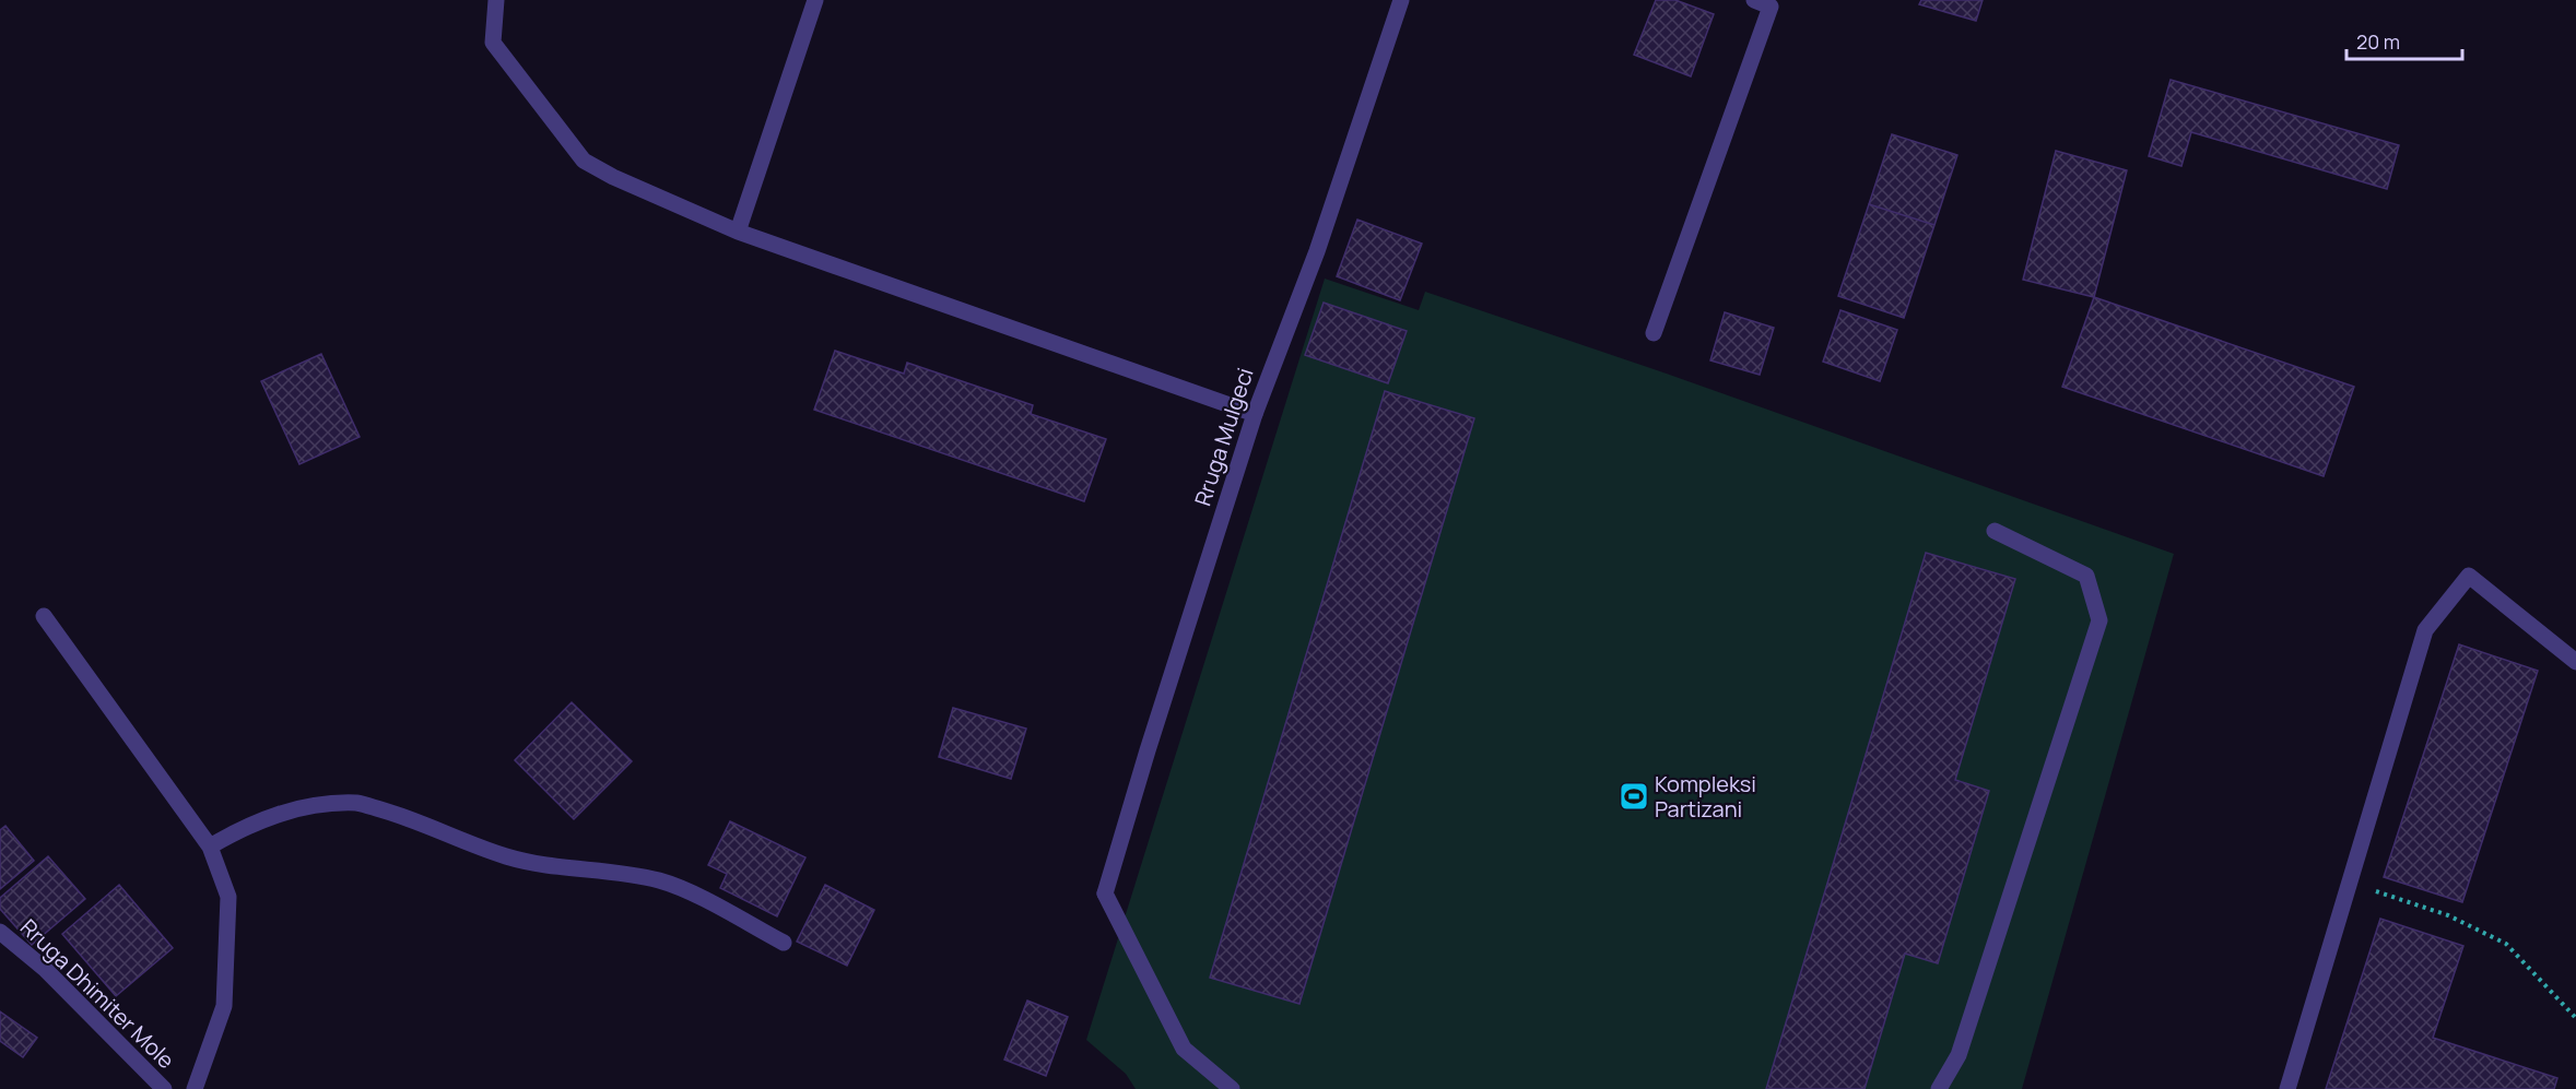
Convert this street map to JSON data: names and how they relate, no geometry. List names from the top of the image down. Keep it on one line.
{"streets":{"street":["Rruga Mulgeci","Rruga Dhimiter Mole"]},"places":{"sports":["Kompleksi Partizani"]},"scale_bar":"20 m"}
